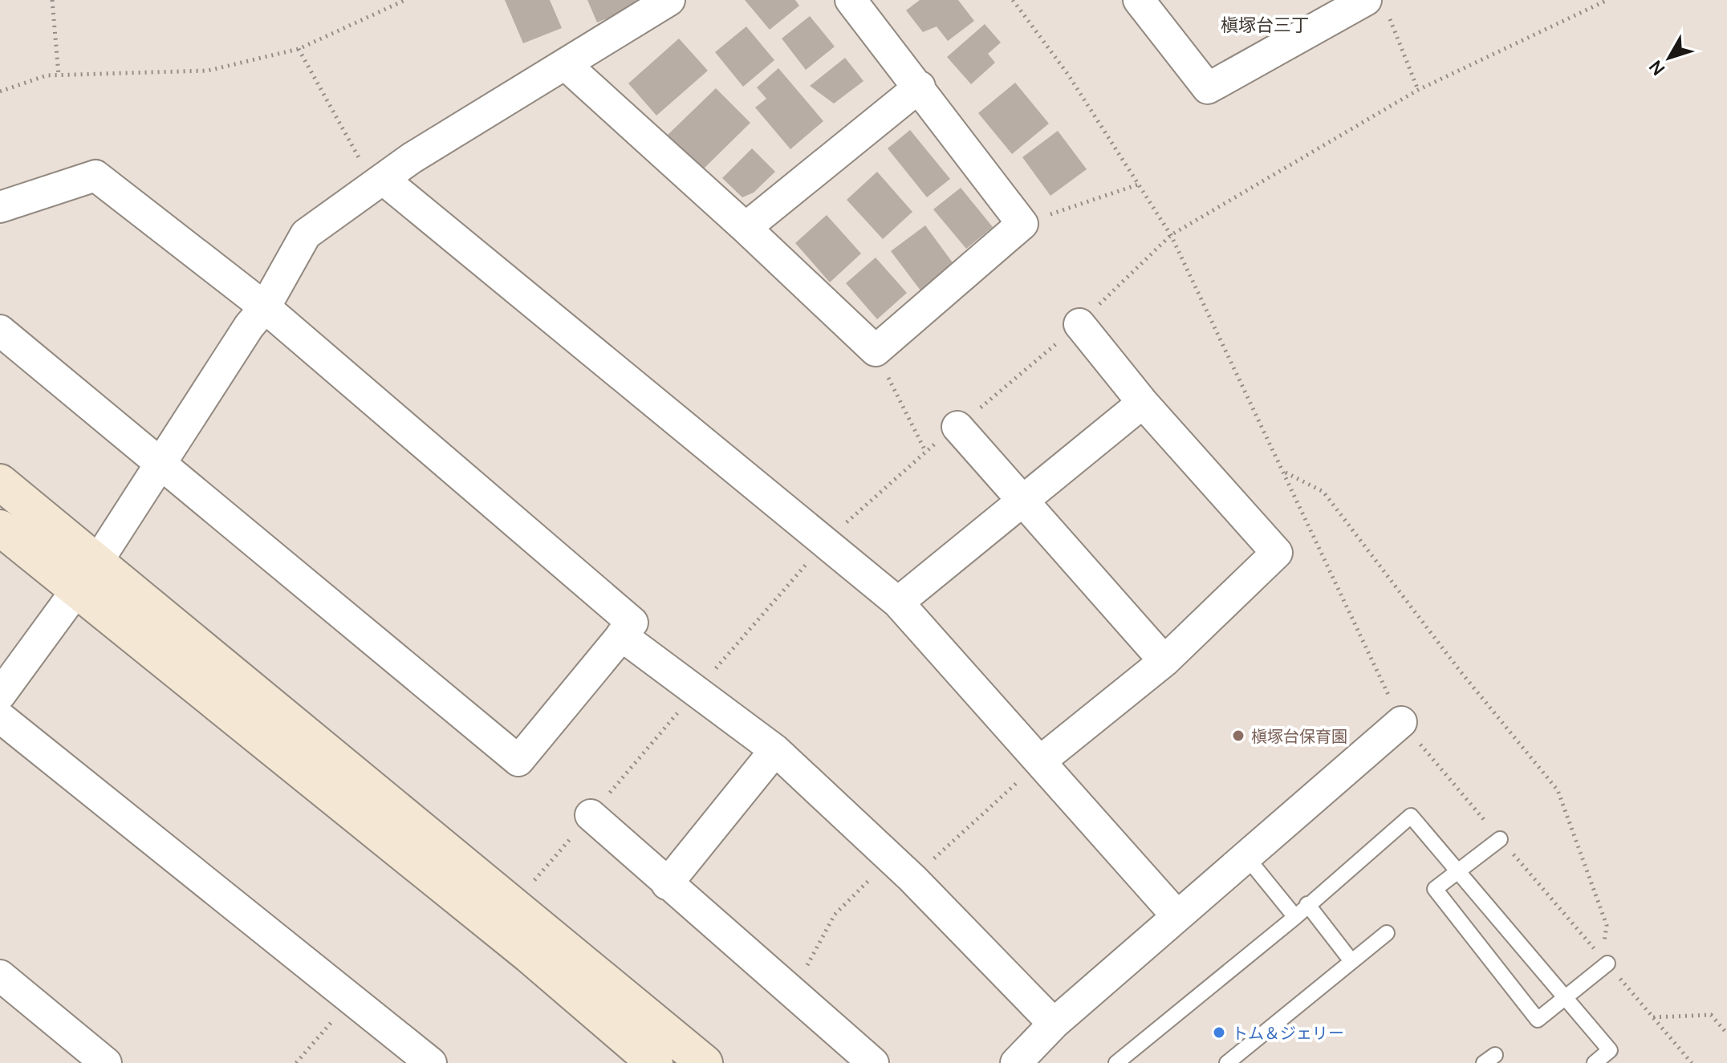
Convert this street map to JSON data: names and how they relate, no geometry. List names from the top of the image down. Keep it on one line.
{"districts":["槇塚台三丁"],"places":["槇塚台保育園","トム＆ジェリー"],"north":"bottom left"}
